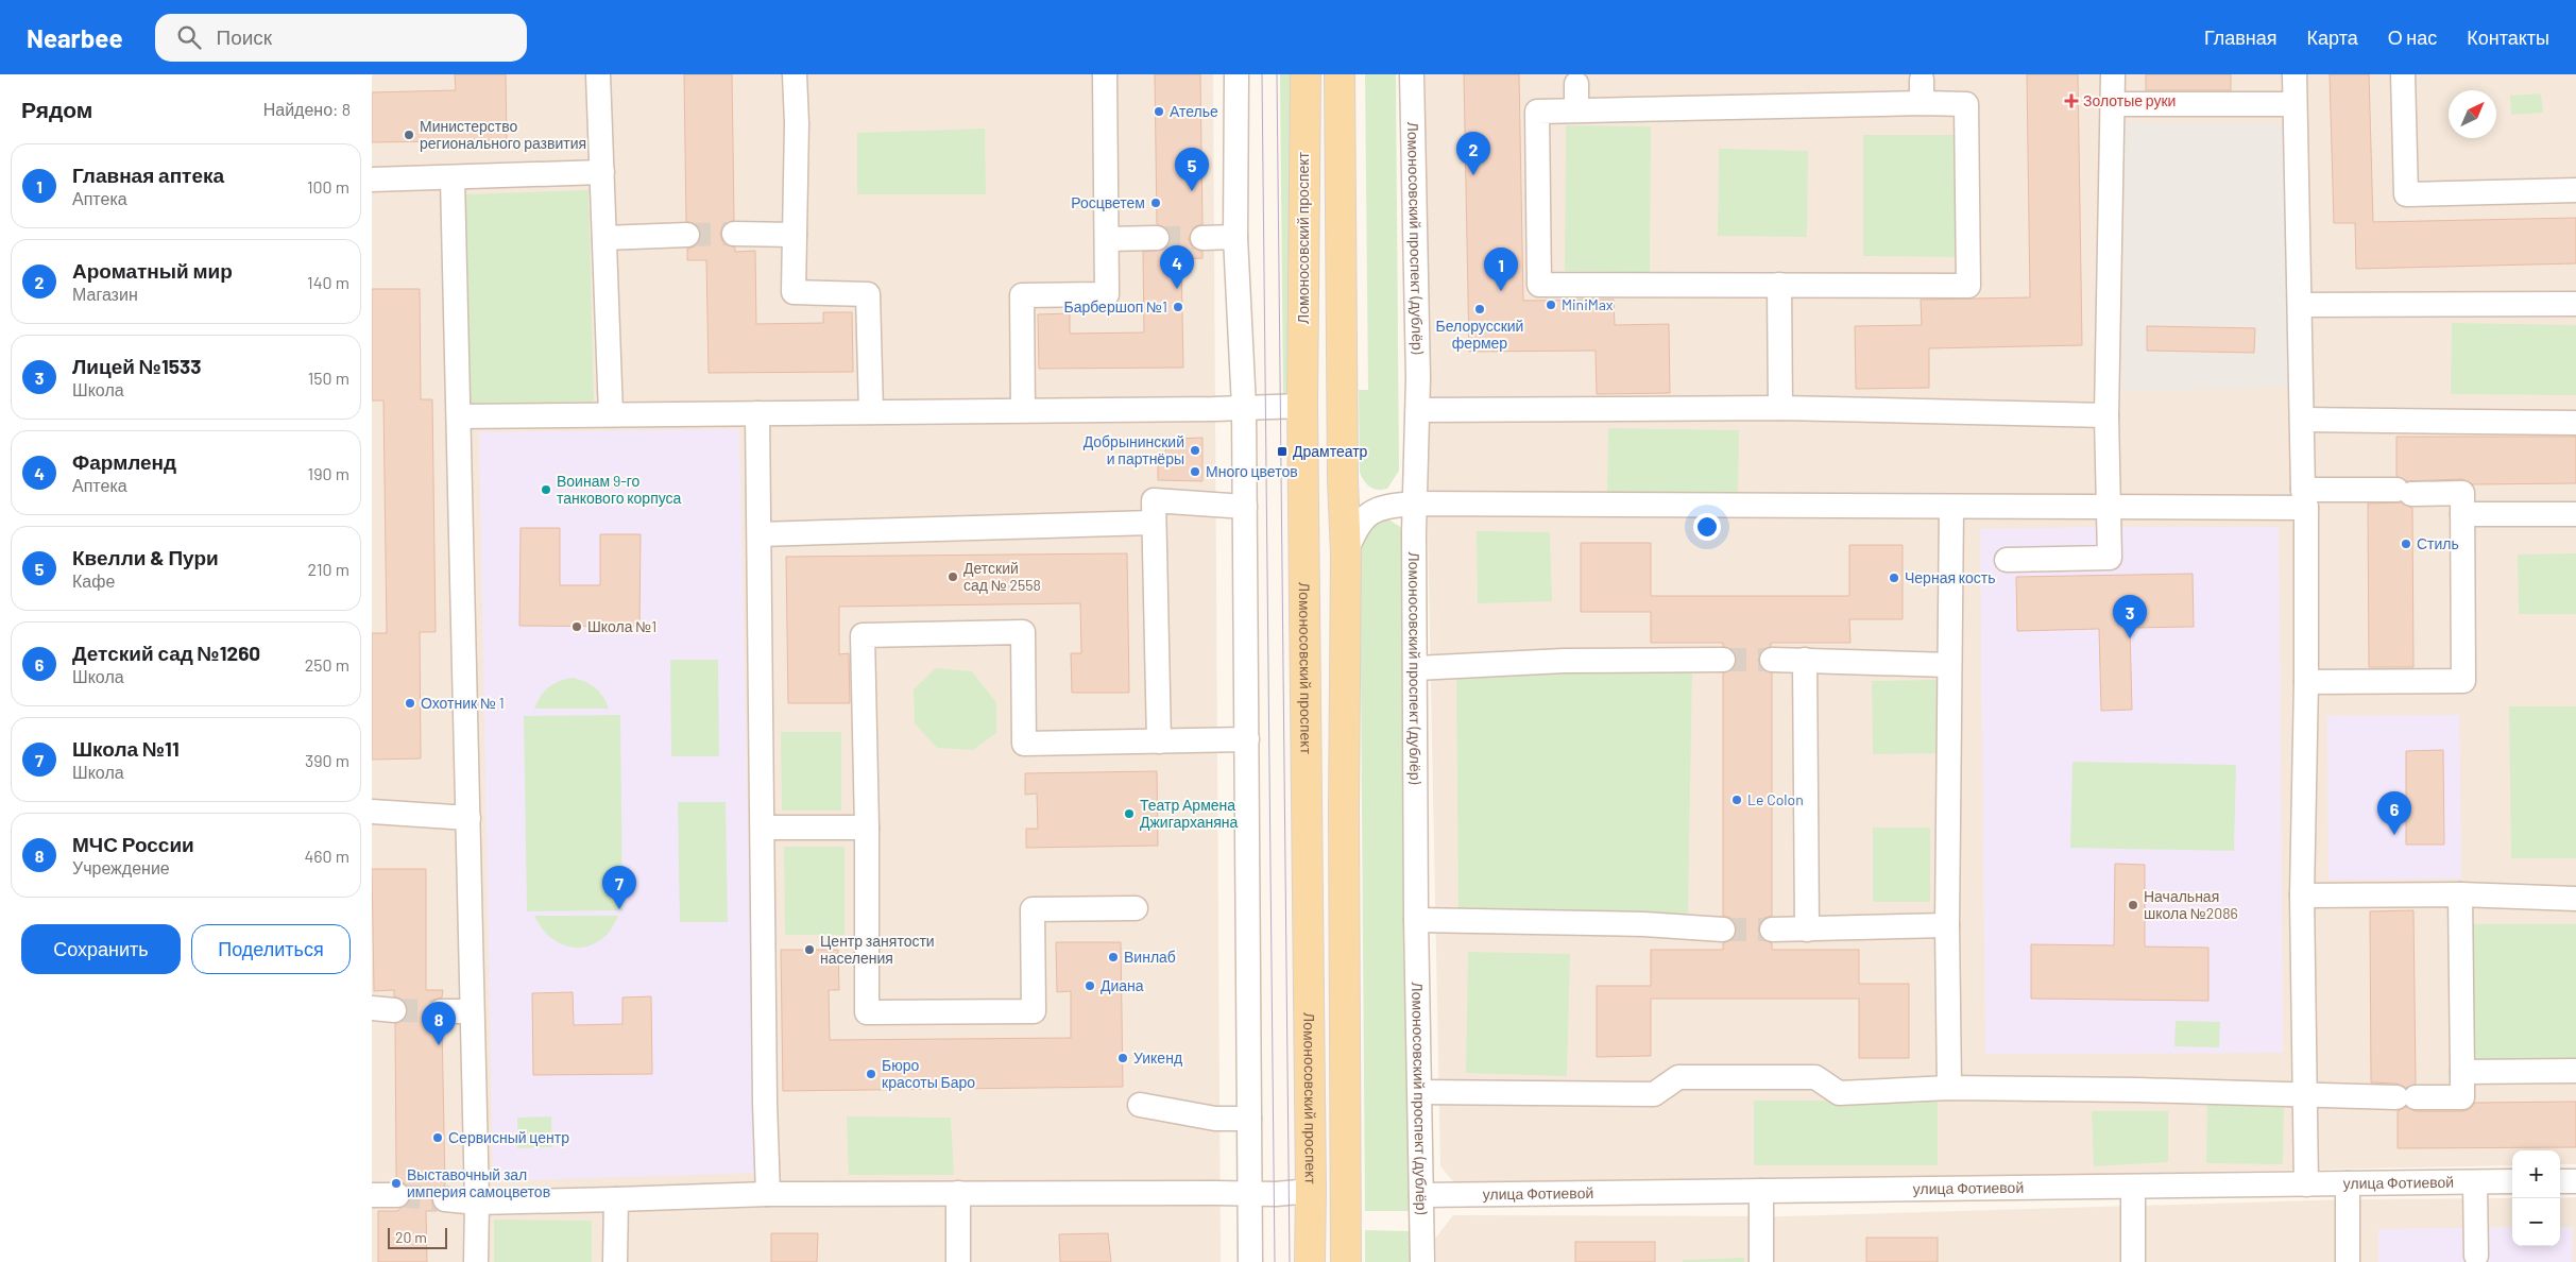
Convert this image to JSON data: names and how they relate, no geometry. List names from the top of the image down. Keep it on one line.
{"streets":{"main road":["Ломоносовский проспект"],"street":["Ломоносовский проспект (дублёр)","улица Фотиевой"]},"crossings":[["Ломоносовский проспект (дублёр)","улица Фотиевой"]],"places":{"health":["Золотые руки"],"other":["Ателье","Министерство регионального развития","Росцветем","MiniMax","Барбершоп №1","Белорусский фермер","Добрынинский и партнёры","Много цветов","Воинам 9-го танкового корпуса","Стиль","Детский сад № 2558","Черная кость","Школа №1","Охотник № 1","Le Colon","Театр Армена Джигарханяна","Начальная школа №2086","Центр занятости населения","Винлаб","Диана","Уикенд","Бюро красоты Баро","Сервисный центр","Выставочный зал империя самоцветов"],"transit":["Драмтеатр"]},"scale_bar":"20 m","north":"top right","page":{"header":"Nearbee","search":"Поиск","nav":["Главная","Карта","О нас","Контакты"],"heading":["Рядом","Найдено: 8"],"pins":["2","5","4","1","3","6","7","8"],"list":[{"mark":"1","name":"Главная аптека","note":"Аптека","value":"100 m"},{"mark":"2","name":"Ароматный мир","note":"Магазин","value":"140 m"},{"mark":"3","name":"Лицей №1533","note":"Школа","value":"150 m"},{"mark":"4","name":"Фармленд","note":"Аптека","value":"190 m"},{"mark":"5","name":"Квелли & Пури","note":"Кафе","value":"210 m"},{"mark":"6","name":"Детский сад №1260","note":"Школа","value":"250 m"},{"mark":"7","name":"Школа №11","note":"Школа","value":"390 m"},{"mark":"8","name":"МЧС России","note":"Учреждение","value":"460 m"}],"buttons":["Сохранить","Поделиться"],"map_buttons":["+","−"],"scale":"20 m"}}
